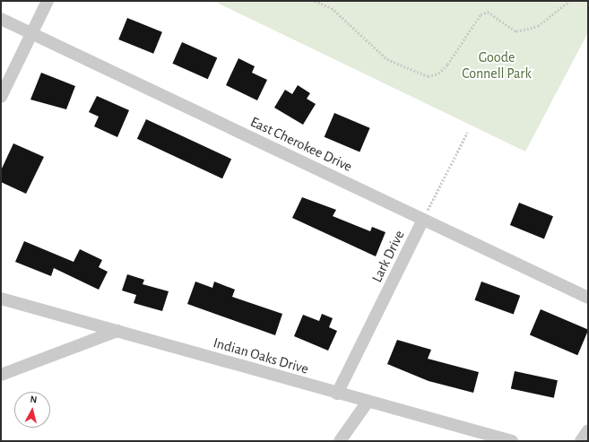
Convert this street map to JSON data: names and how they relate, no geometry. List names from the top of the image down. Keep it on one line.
{"streets":{"street":["East Cherokee Drive","Lark Drive","Indian Oaks Drive"]},"crossings":[["East Cherokee Drive","Lark Drive"],["Lark Drive","Indian Oaks Drive"]],"parks":["Goode Connell Park"],"north":"top"}
